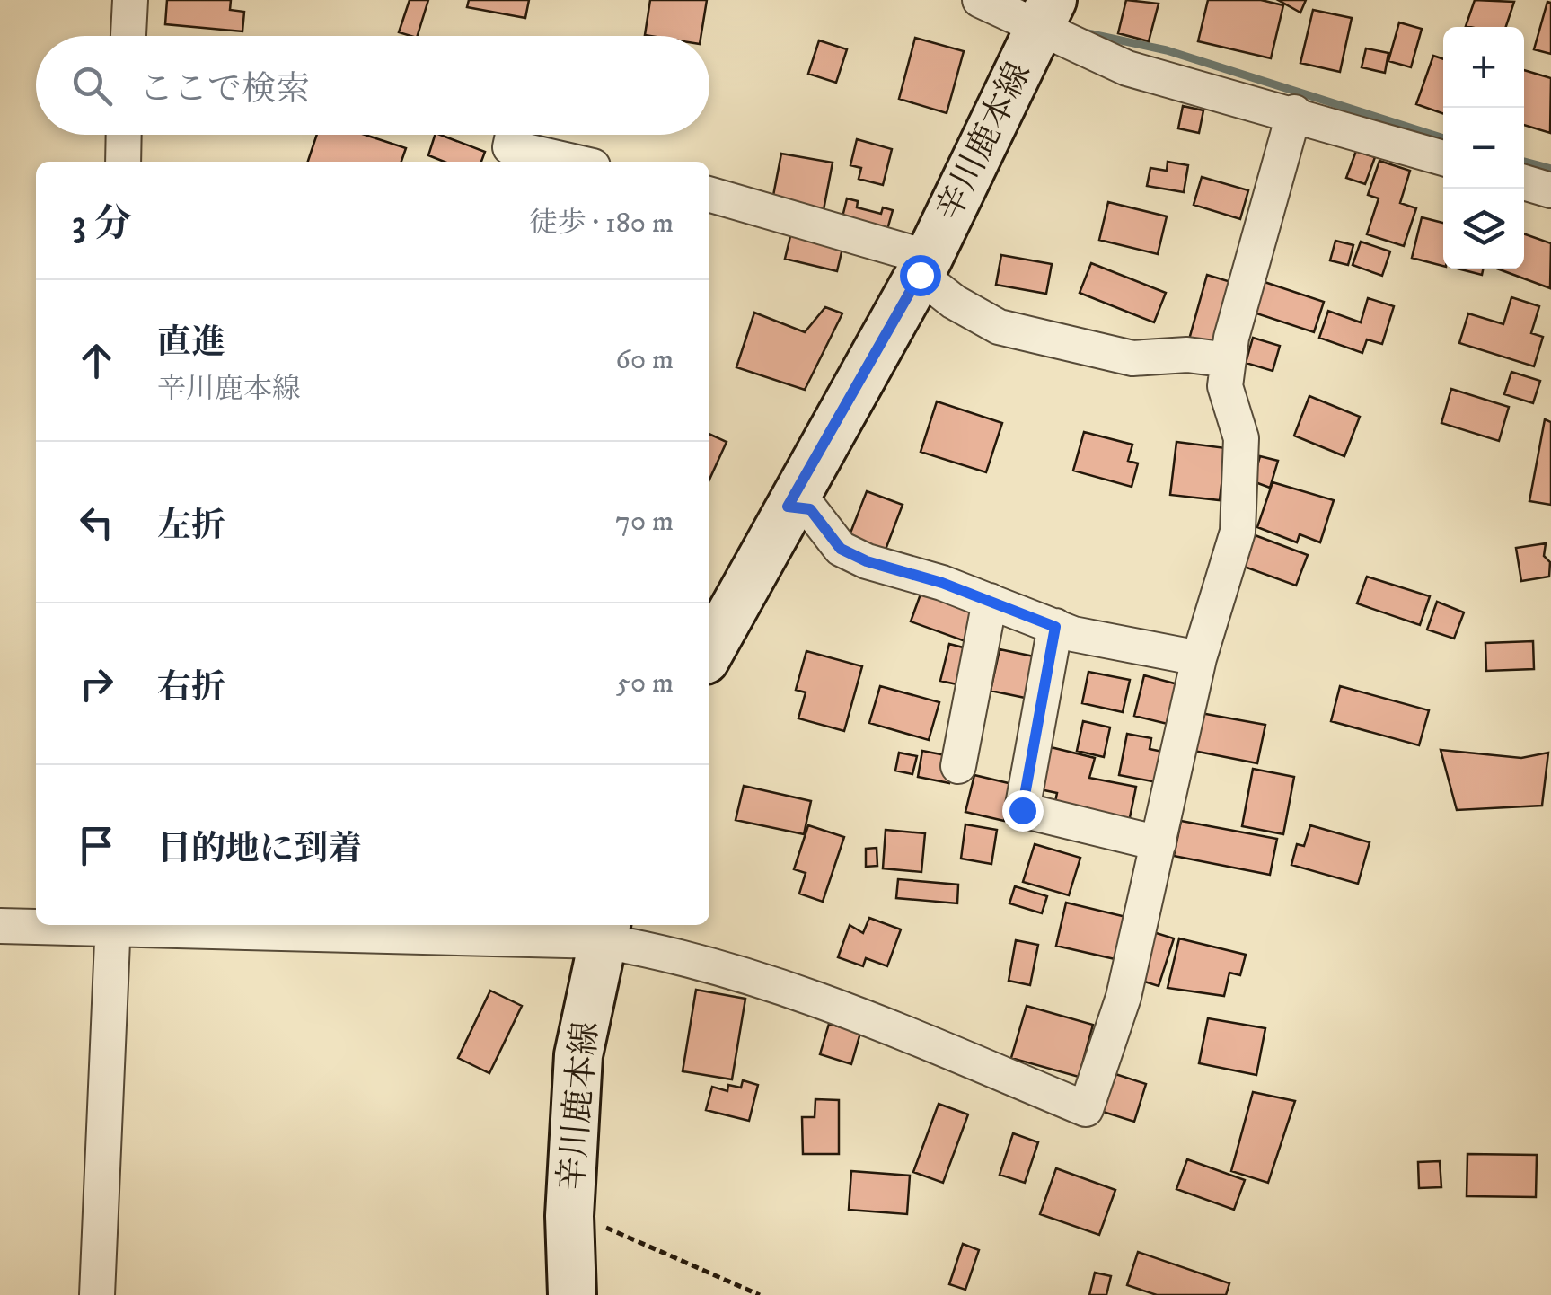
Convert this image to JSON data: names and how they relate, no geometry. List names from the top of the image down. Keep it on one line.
{"streets":{"main road":["辛川鹿本線"]},"page":{"map_buttons":["+","−"],"search":"ここで検索","heading":["3 分","徒歩 · 180 m"],"list":[["直進","辛川鹿本線","60 m"],["左折","70 m"],["右折","50 m"],"目的地に到着"]}}
